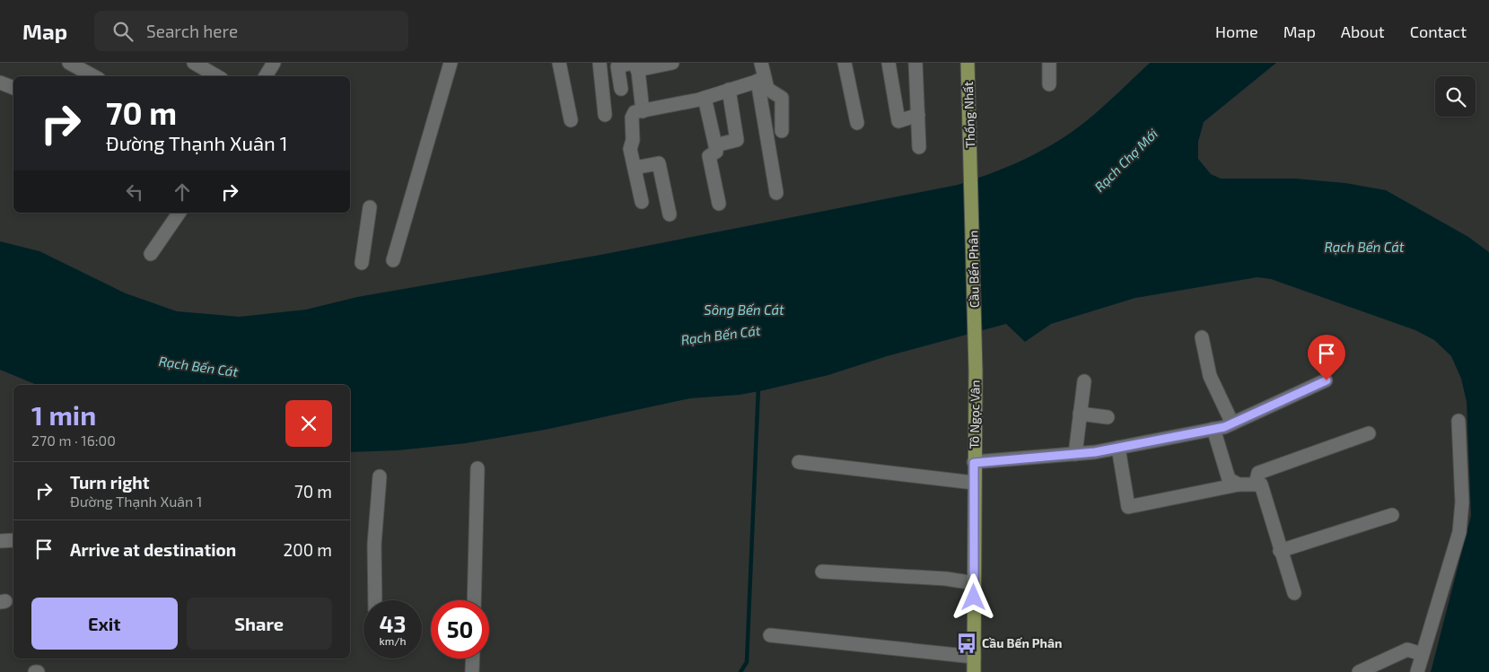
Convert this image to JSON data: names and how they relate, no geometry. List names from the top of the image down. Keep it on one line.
{"streets":{"main road":["Thống Nhất","Cầu Bến Phân","Tô Ngọc Vân"]},"crossings":[["Thống Nhất","Cầu Bến Phân"],["Cầu Bến Phân","Tô Ngọc Vân"]],"water":["Rạch Chợ Mới","Rạch Bến Cát","Sông Bến Cát"],"places":{"bus stop":["Cầu Bến Phân"]},"page":{"header":"Map","search":"Search here","nav":["Home","Map","About","Contact"],"turn":["70 m","Đường Thạnh Xuân 1"],"heading":["1 min","270 m · 16:00"],"list":[{"name":"Turn right","note":"Đường Thạnh Xuân 1","value":"70 m"},{"name":"Arrive at destination","value":"200 m"}],"buttons":["Exit","Share"],"speed":"43 km/h","limit":"50"}}
